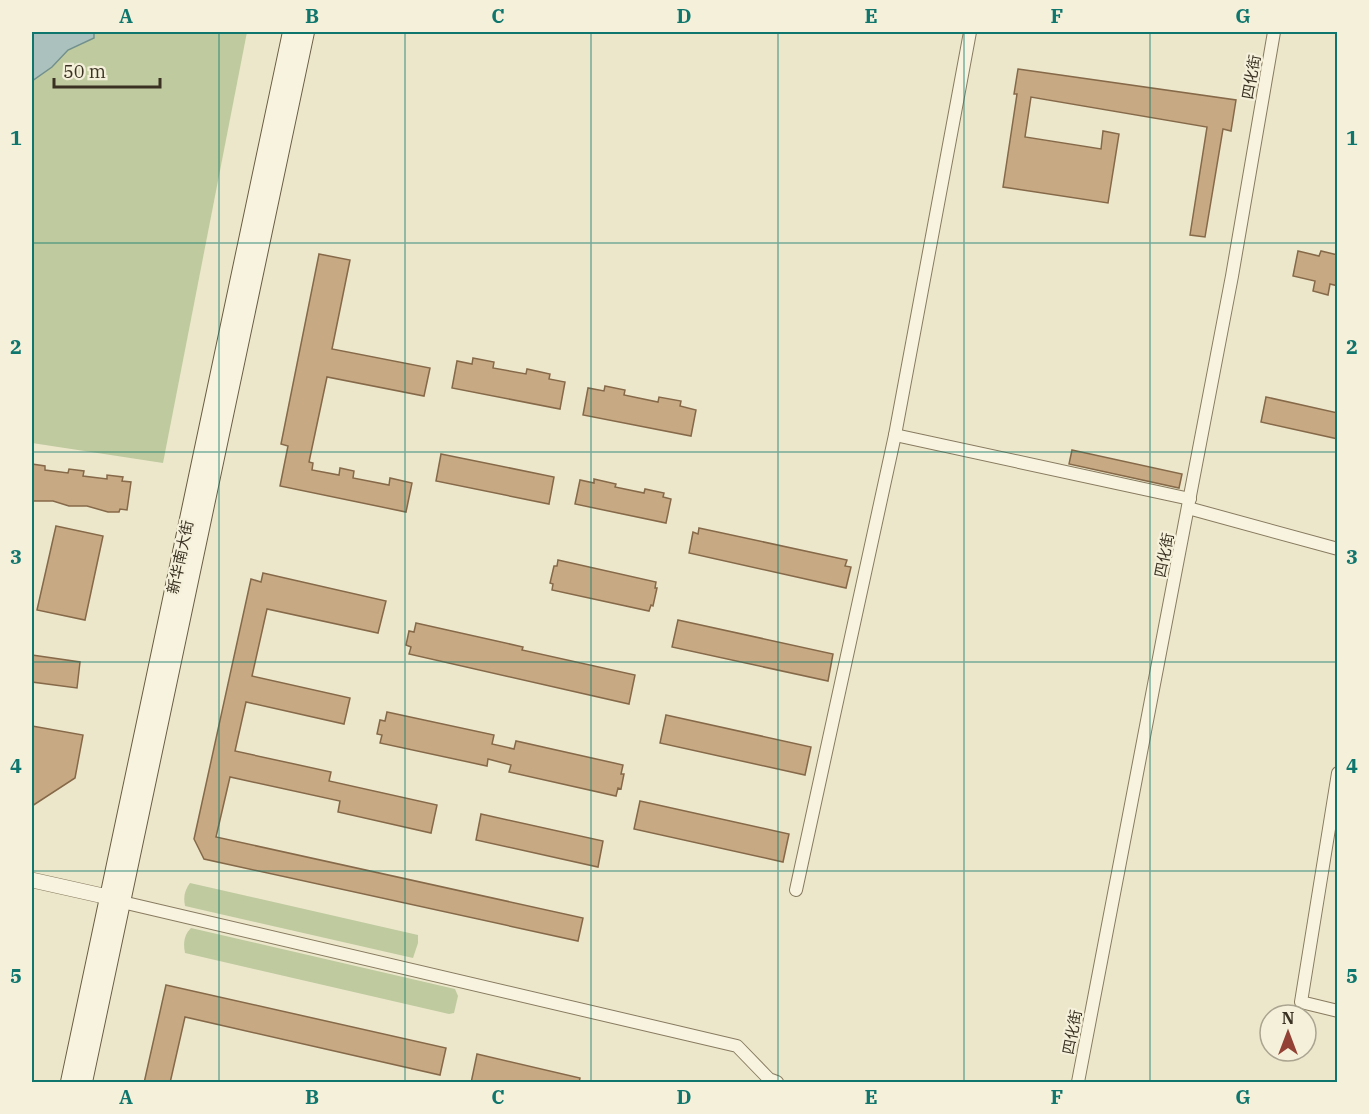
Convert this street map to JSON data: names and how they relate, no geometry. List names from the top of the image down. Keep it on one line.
{"streets":{"main road":["新华南大街"],"street":["四化街"]},"scale_bar":"50 m","north":"top","grid":{"columns":["A","B","C","D","E","F","G"],"rows":["1","2","3","4","5"]}}
